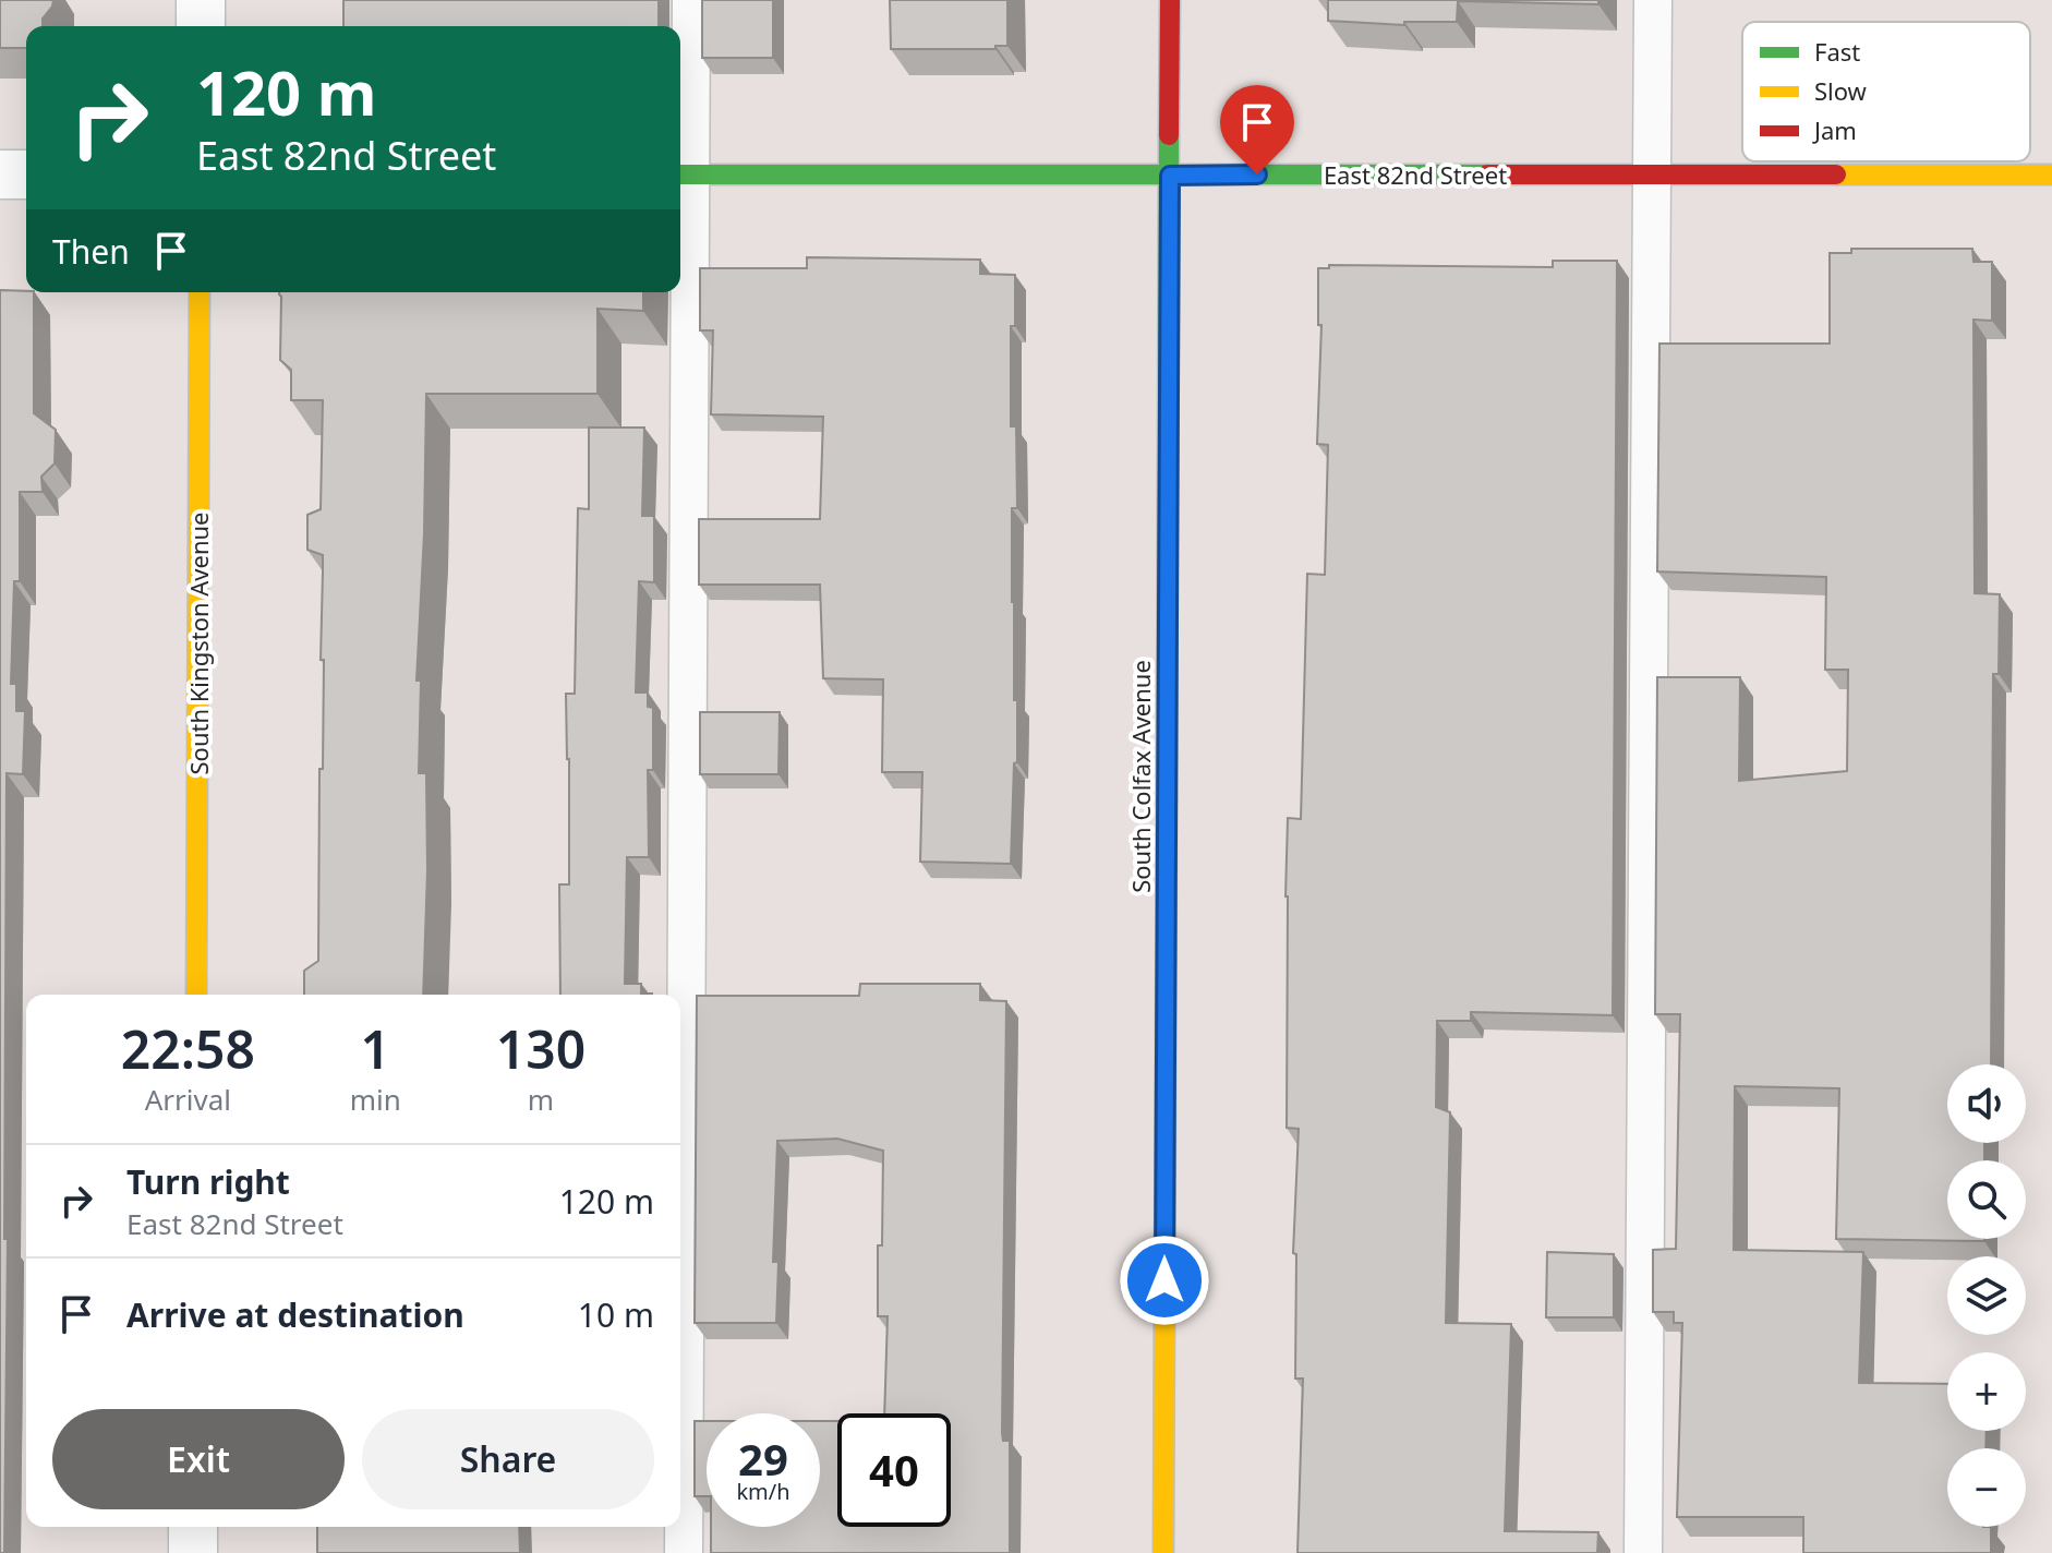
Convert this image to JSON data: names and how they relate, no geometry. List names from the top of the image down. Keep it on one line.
{"streets":{"street":["East 82nd Street","South Kingston Avenue","South Colfax Avenue"]},"crossings":[["East 82nd Street","South Colfax Avenue"]],"legend":["Fast","Slow","Jam"],"page":{"turn":["120 m","East 82nd Street"],"then":"Then","eta":["22:58","Arrival","1","min","130","m"],"map_buttons":["+","−"],"list":[{"name":"Turn right","note":"East 82nd Street","value":"120 m"},{"name":"Arrive at destination","value":"10 m"}],"buttons":["Exit","Share"],"speed":"29 km/h","limit":"40"}}
